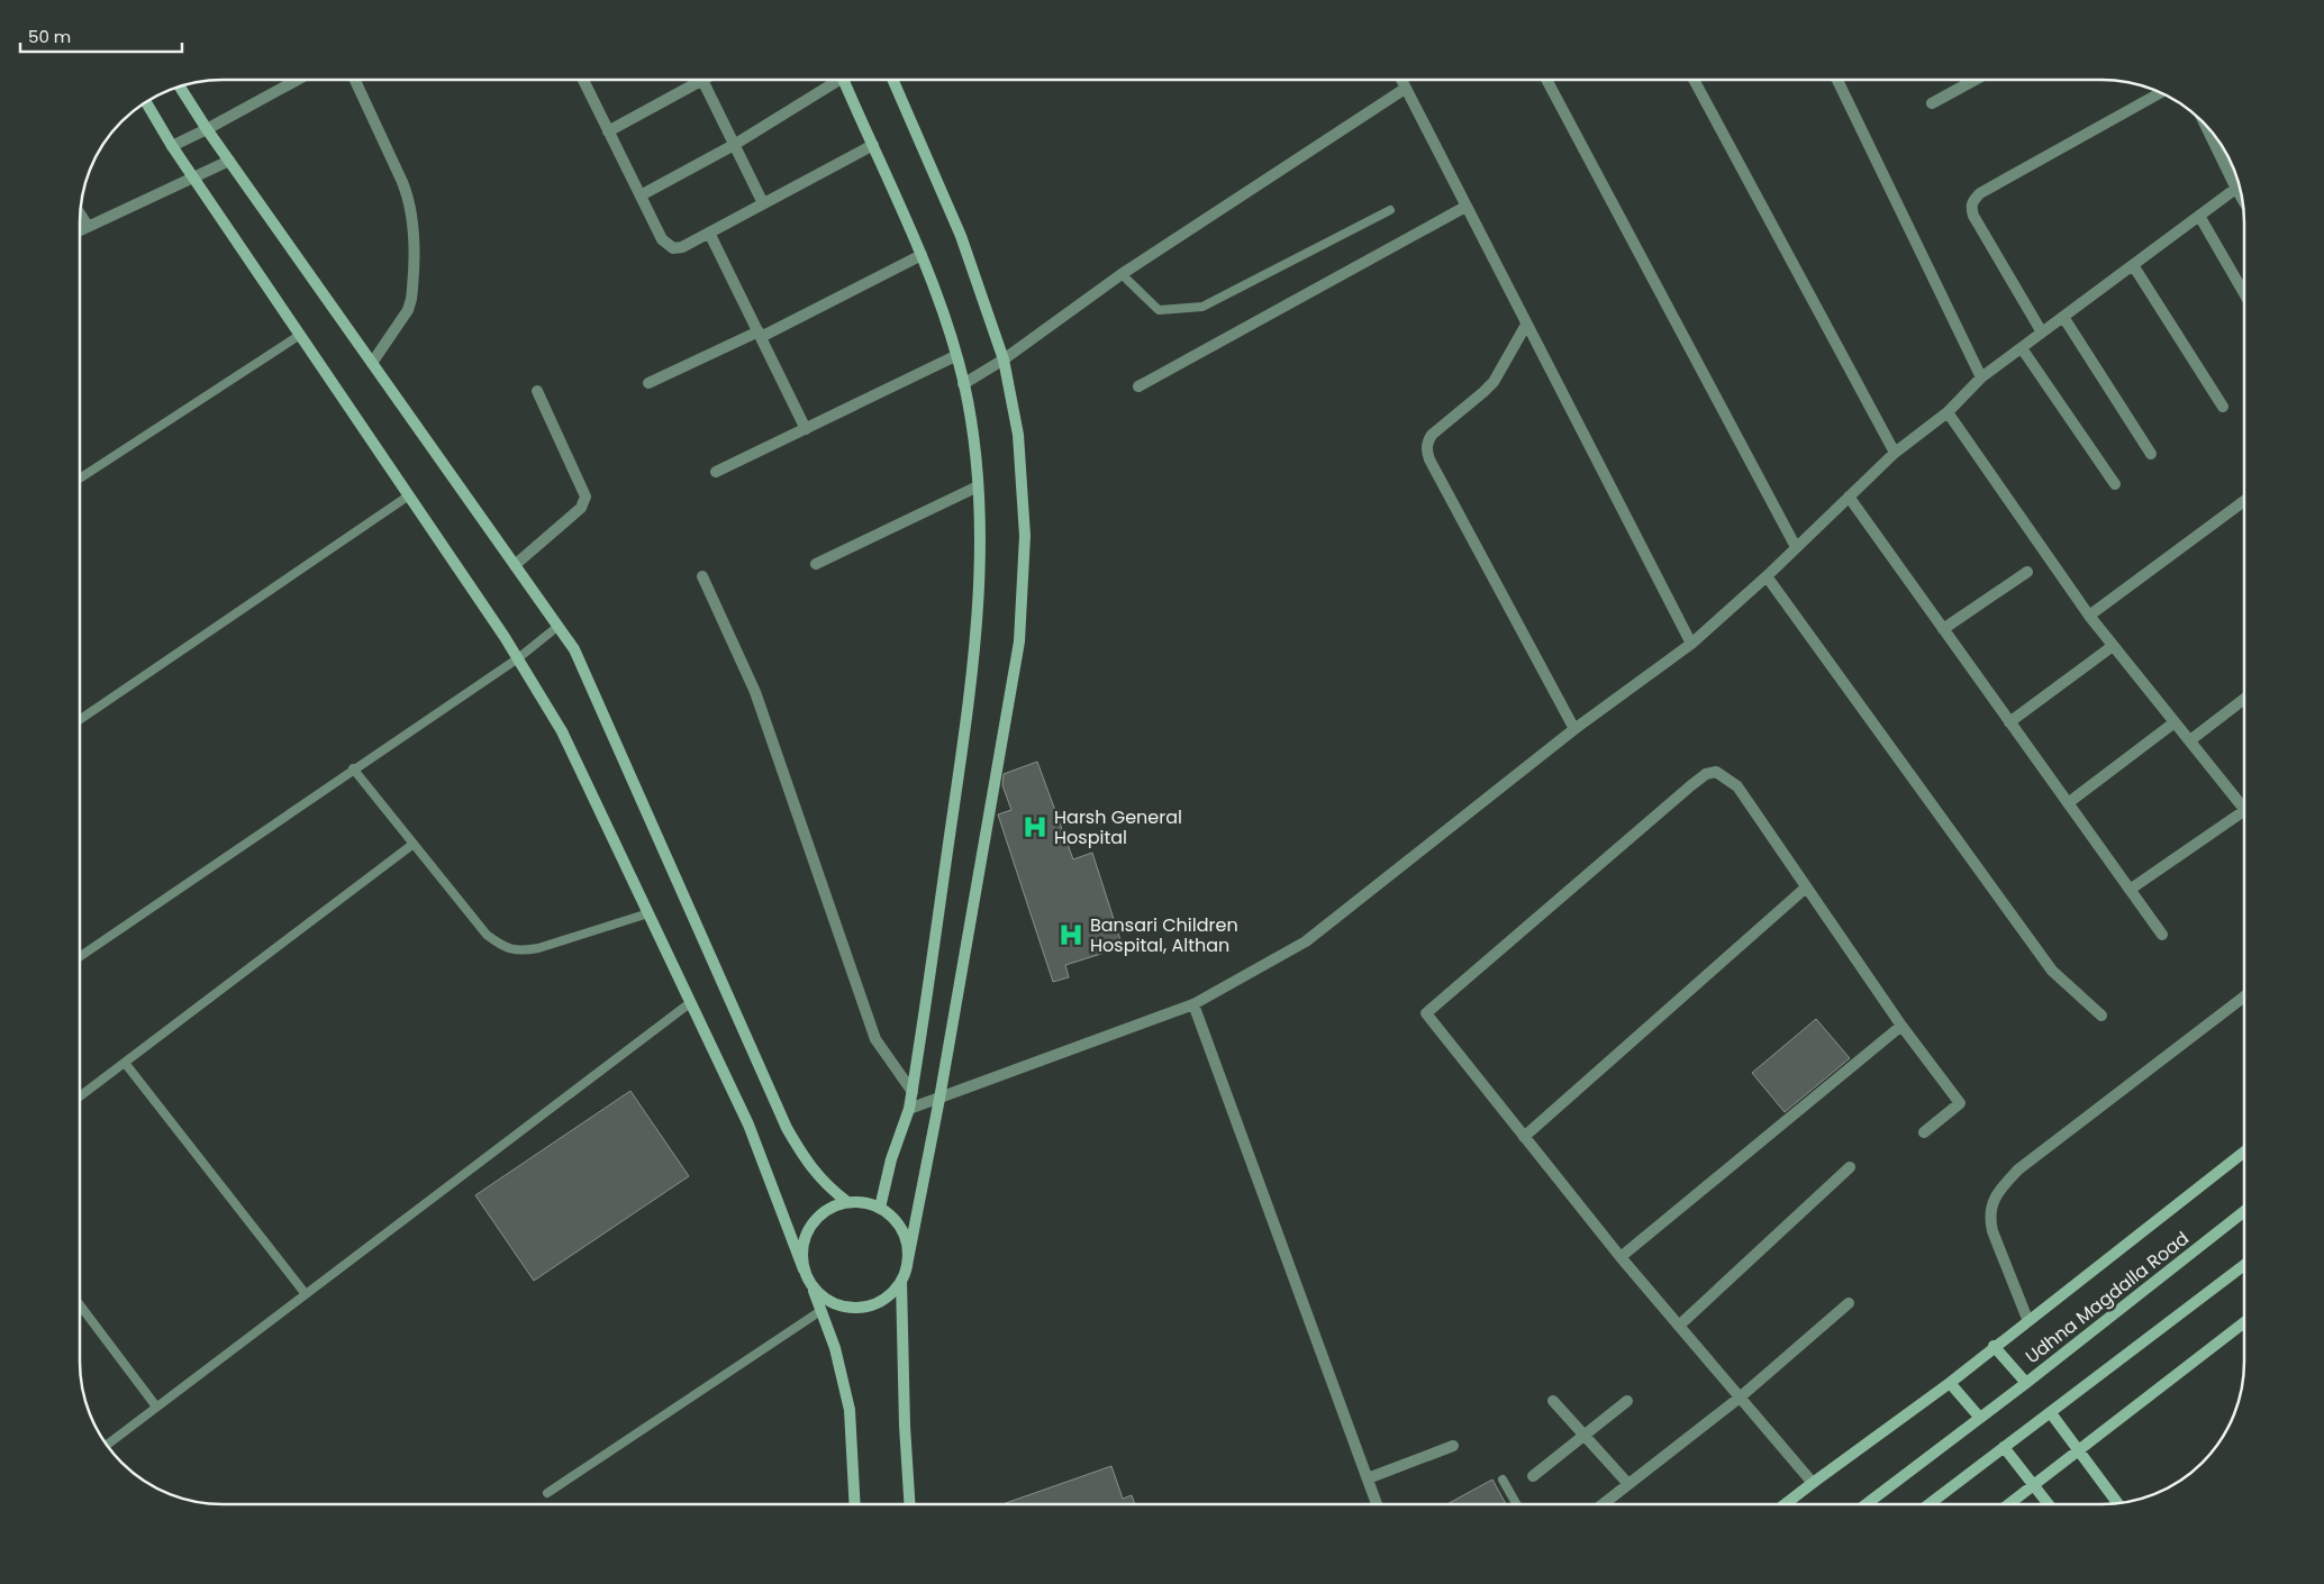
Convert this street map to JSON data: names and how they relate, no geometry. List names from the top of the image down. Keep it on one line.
{"streets":{"main road":["Udhna Magdalla Road"]},"places":{"hospital":["Harsh General Hospital","Bansari Children Hospital, Althan"]},"scale_bar":"50 m"}
